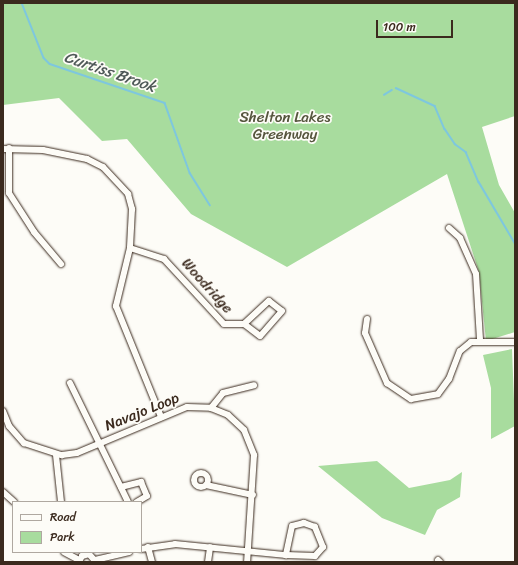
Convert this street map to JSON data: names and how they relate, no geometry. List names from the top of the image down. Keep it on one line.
{"streets":{"street":["Woodridge","Navajo Loop"]},"water":["Curtiss Brook"],"parks":["Shelton Lakes Greenway"],"legend":["Road","Park"],"scale_bar":"100 m"}
